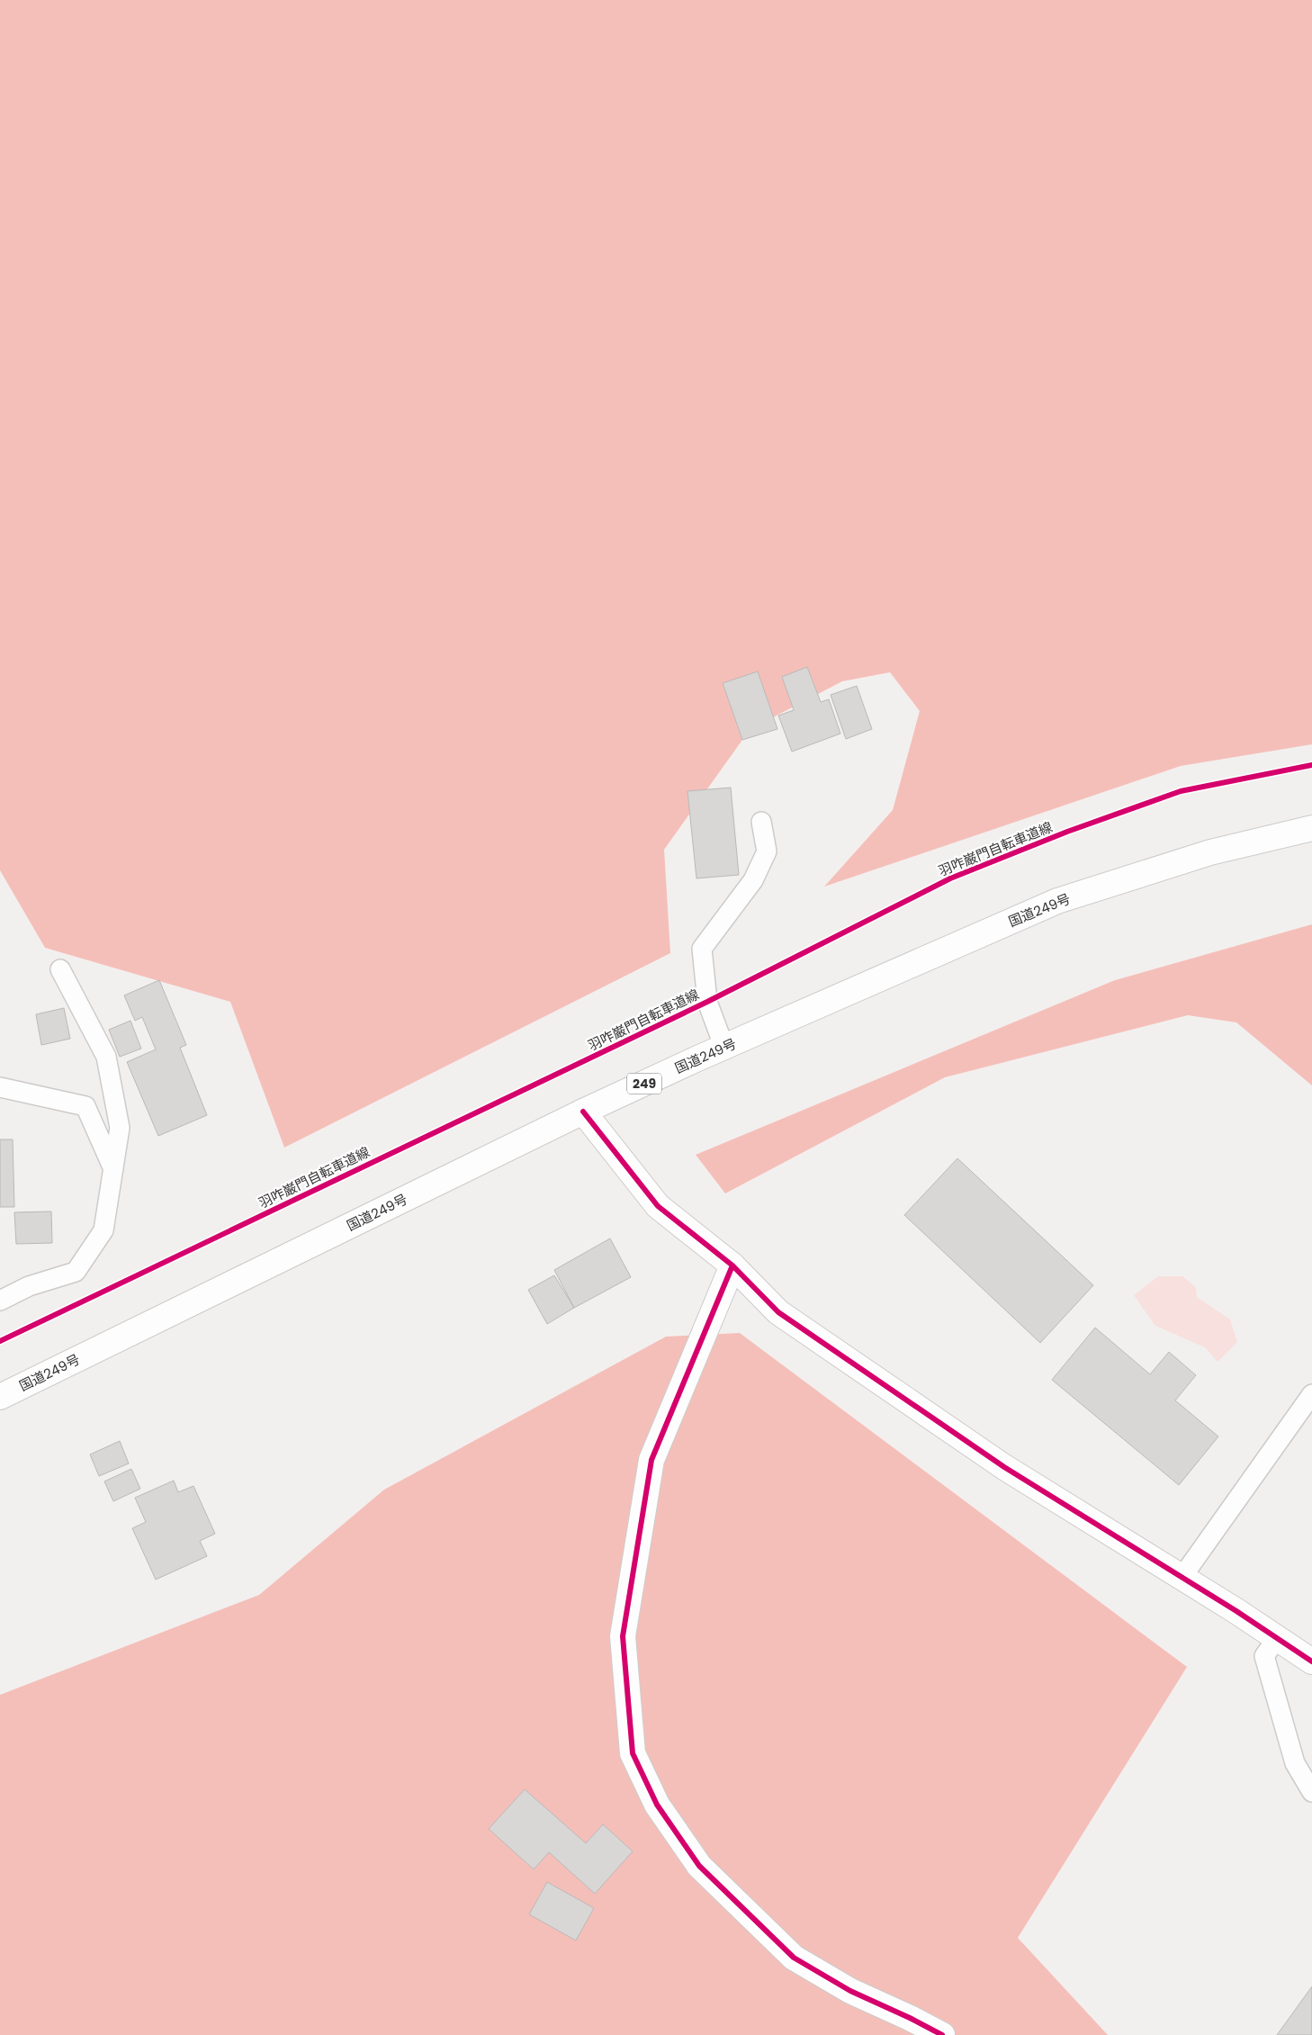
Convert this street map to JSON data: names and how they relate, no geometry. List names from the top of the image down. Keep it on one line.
{"streets":{"main road":["国道249号","249"],"cycle path":["羽咋巌門自転車道線"]}}
